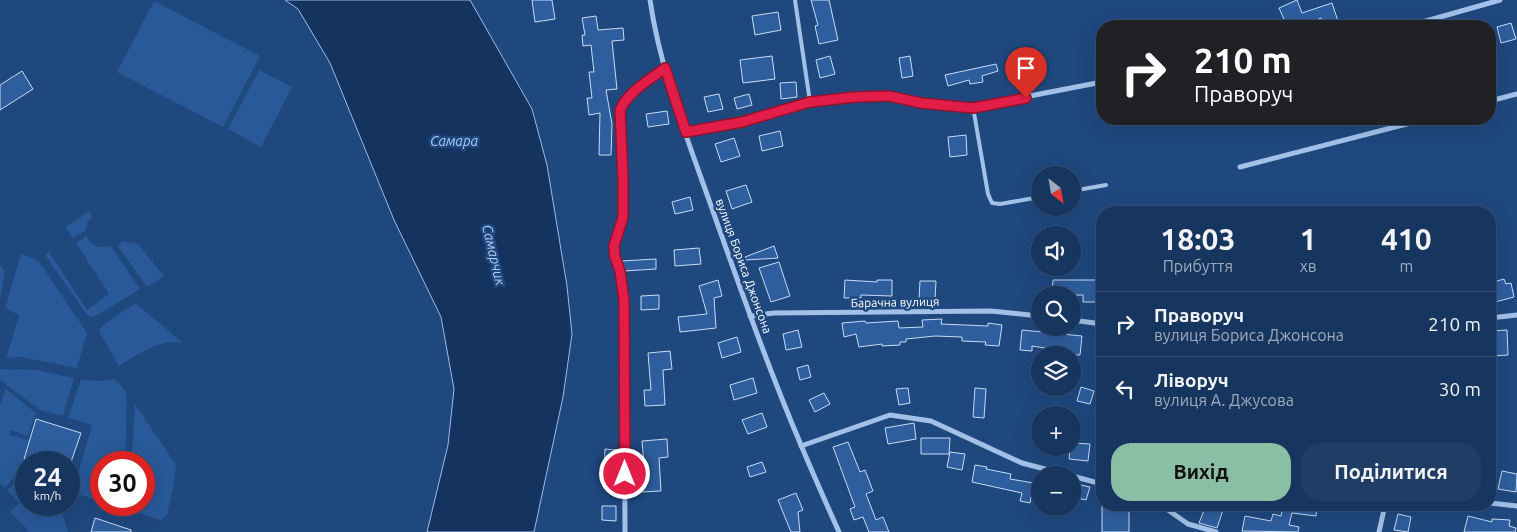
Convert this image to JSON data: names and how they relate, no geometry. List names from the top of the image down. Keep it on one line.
{"streets":{"street":["вулиця Бориса Джонсона","Барачна вулиця"]},"crossings":[["вулиця Бориса Джонсона","Барачна вулиця"]],"water":["Самара","Самарчик"],"north":"bottom right","page":{"turn":["210 m","Праворуч"],"map_buttons":["+","−"],"eta":["18:03","Прибуття","1","хв","410","m"],"list":[{"name":"Праворуч","note":"вулиця Бориса Джонсона","value":"210 m"},{"name":"Ліворуч","note":"вулиця А. Джусова","value":"30 m"}],"buttons":["Вихід","Поділитися"],"speed":"24 km/h","limit":"30"}}
